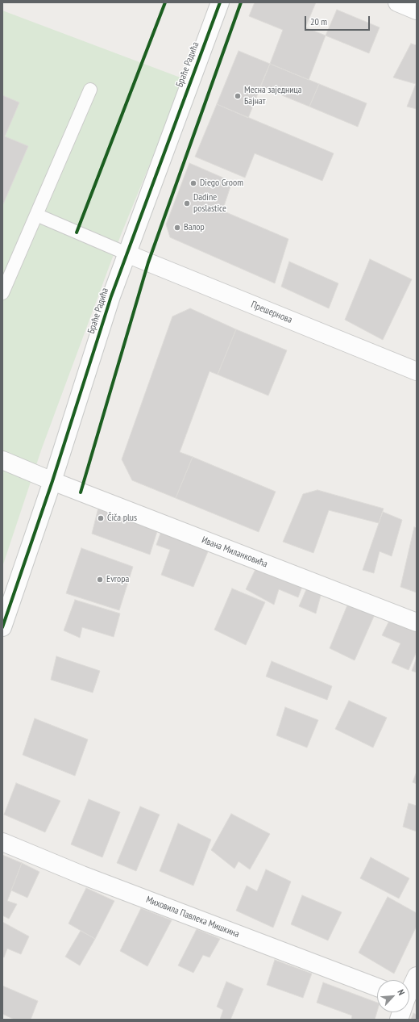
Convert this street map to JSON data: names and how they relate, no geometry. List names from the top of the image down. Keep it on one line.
{"streets":{"street":["Браће Радића","Прешернова","Ивана Миланковића","Миховила Павлека Мишкина"]},"crossings":[["Браће Радића","Прешернова"],["Браће Радића","Ивана Миланковића"]],"places":["Месна заједница Бајнат","Diego Groom","Dadine poslastice","Валор","Čiča plus","Evropa"],"scale_bar":"20 m","north":"top right"}
